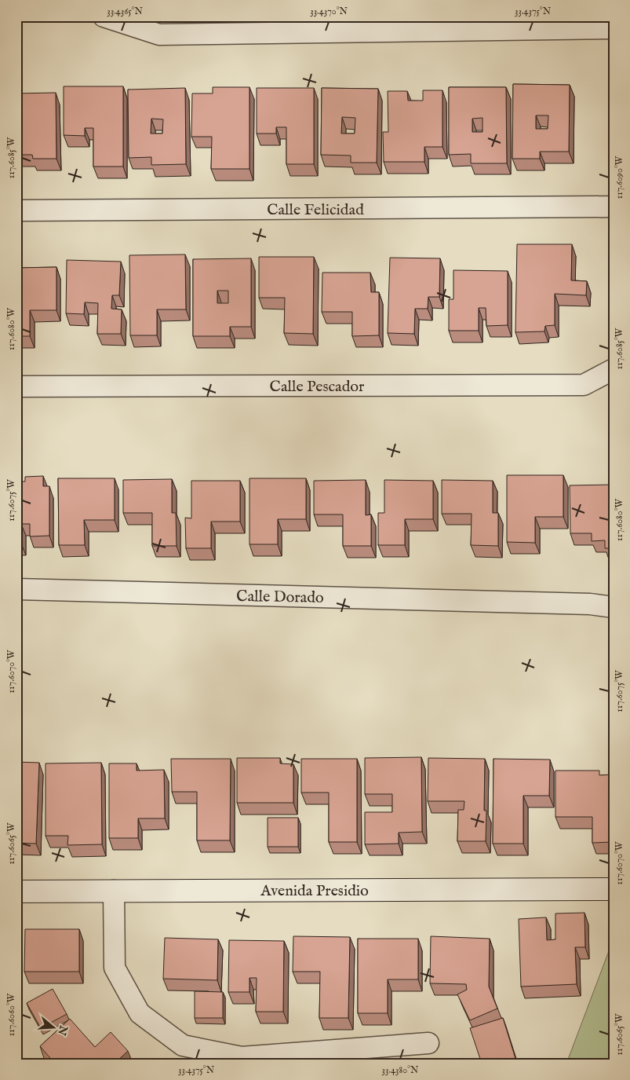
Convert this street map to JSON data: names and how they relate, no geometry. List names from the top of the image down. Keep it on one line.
{"streets":{"street":["Calle Felicidad","Calle Pescador","Calle Dorado","Avenida Presidio"]},"north":"right","coordinates":["33.4365°N","33.4370°N","33.4375°N","117.6085°W","117.6090°W","117.6080°W","117.6075°W","117.6070°W","117.6065°W","117.6060°W","33.4380°N"]}
